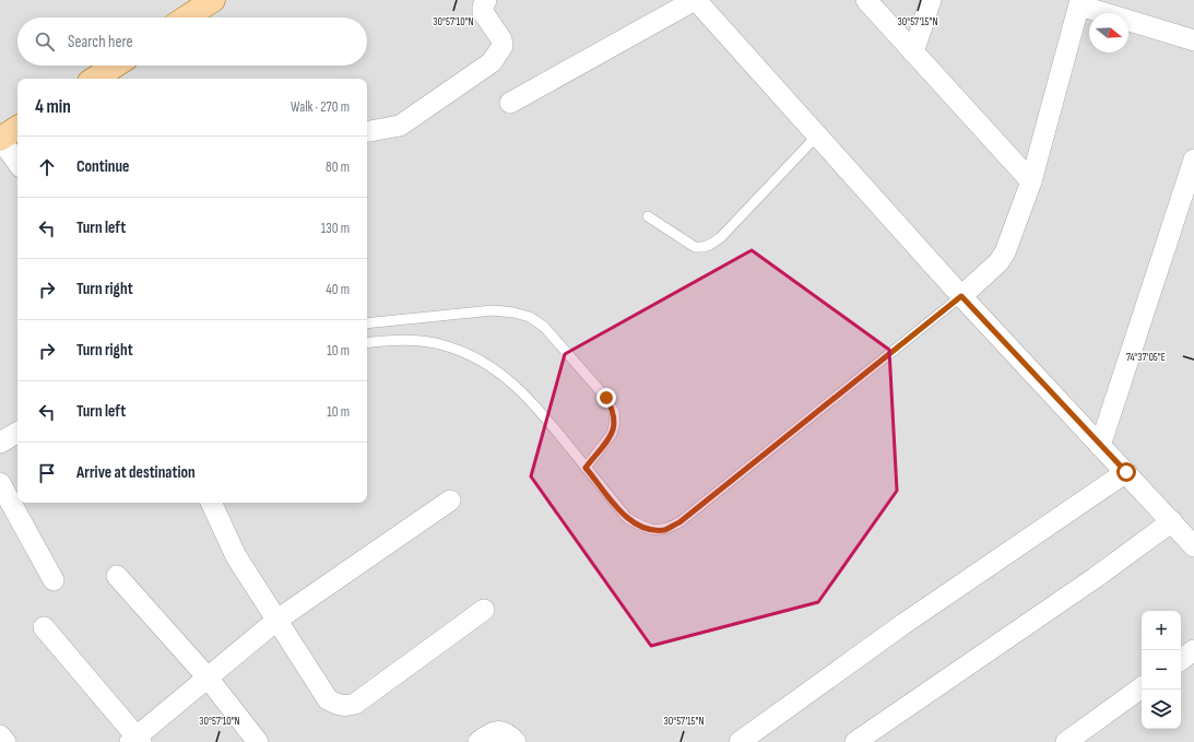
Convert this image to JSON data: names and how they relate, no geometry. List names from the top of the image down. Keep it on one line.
{"north":"right","page":{"search":"Search here","heading":["4 min","Walk · 270 m"],"list":[["Continue","80 m"],["Turn left","130 m"],["Turn right","40 m"],["Turn right","10 m"],["Turn left","10 m"],"Arrive at destination"],"map_buttons":["+","−"]},"coordinates":["30°57'10\"N","30°57'15\"N","74°37'05\"E"]}
